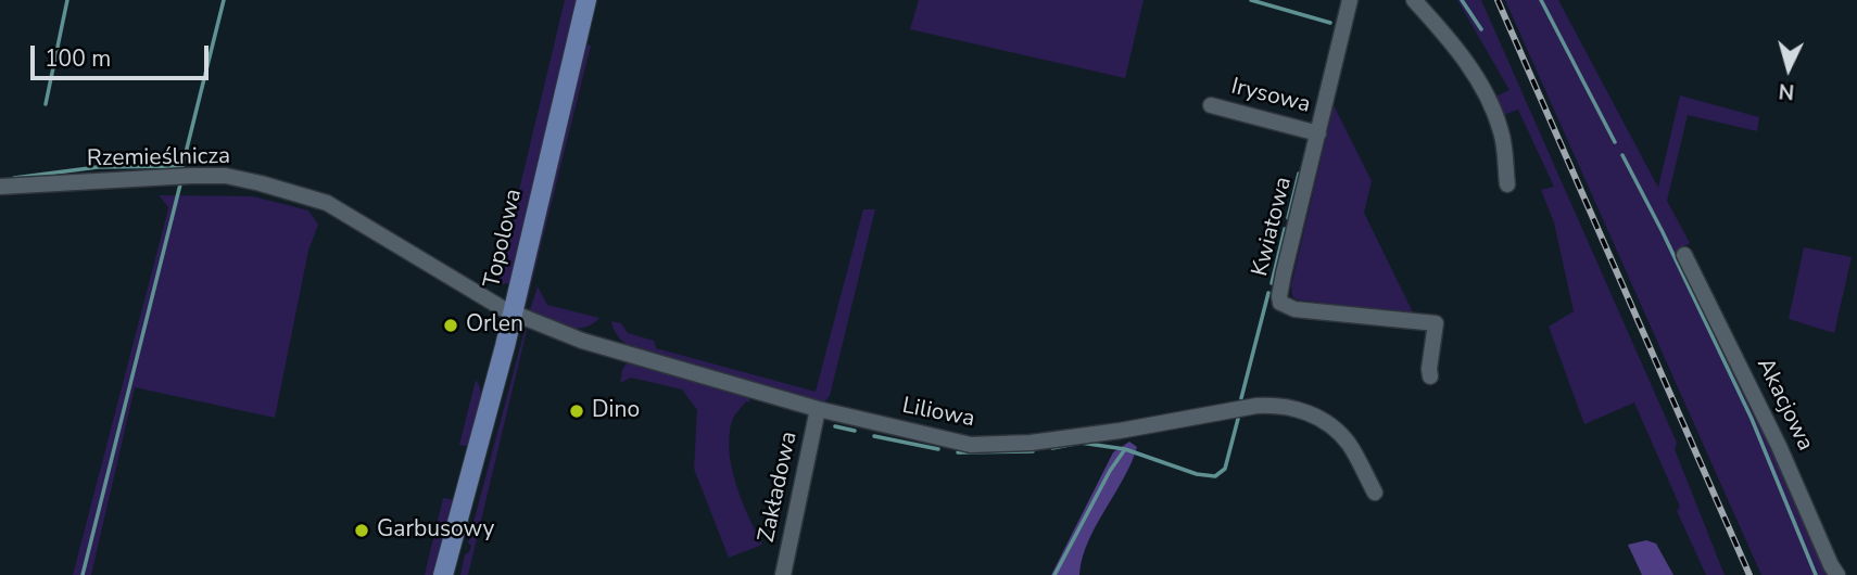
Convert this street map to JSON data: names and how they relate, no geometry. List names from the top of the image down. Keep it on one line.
{"streets":{"main road":["Topolowa"],"street":["Irysowa","Rzemieślnicza","Kwiatowa","Akacjowa","Liliowa","Zakładowa"]},"crossings":[["Irysowa","Kwiatowa"],["Rzemieślnicza","Topolowa"],["Rzemieślnicza","Liliowa"],["Topolowa","Liliowa"],["Liliowa","Zakładowa"]],"places":["Orlen","Dino","Garbusowy"],"scale_bar":"100 m","north":"bottom"}
